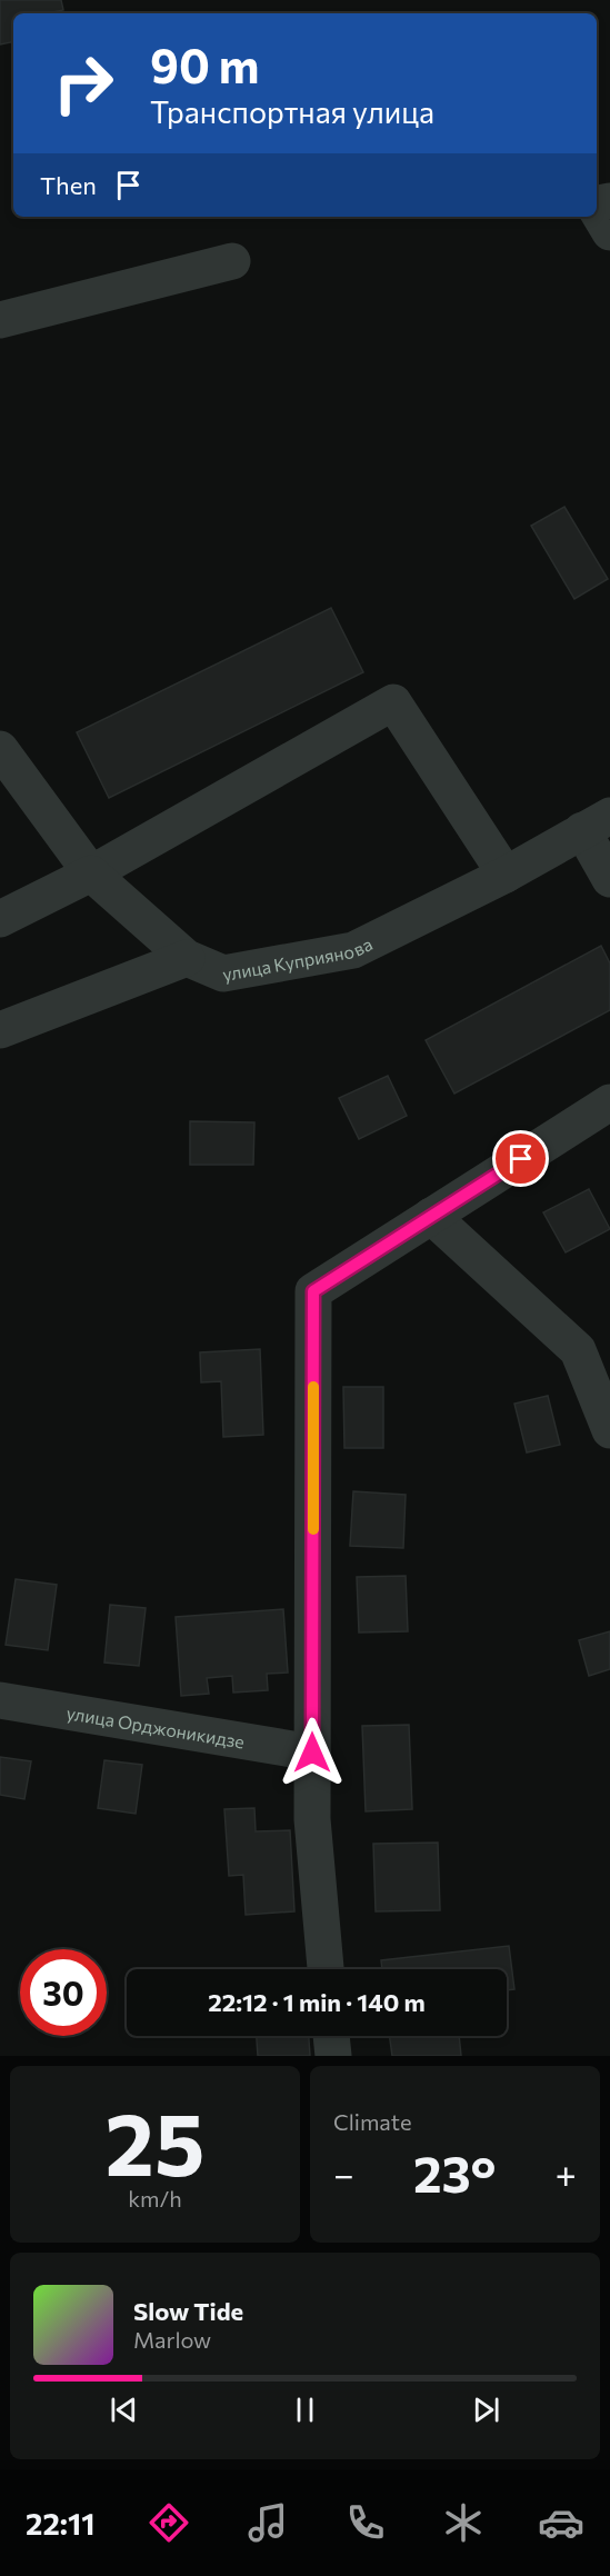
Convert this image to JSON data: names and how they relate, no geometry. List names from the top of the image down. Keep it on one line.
{"streets":{"street":["улица Куприянова","улица Орджоникидзе"]},"page":{"turn":["90 m","Транспортная улица"],"then":"Then","limit":"30","trip":"22:12 · 1 min · 140 m","tile":[["25","km/h"],"Climate"],"heat":["−","23°","+"],"song":["Slow Tide","Marlow"],"tabs":"22:11"}}
